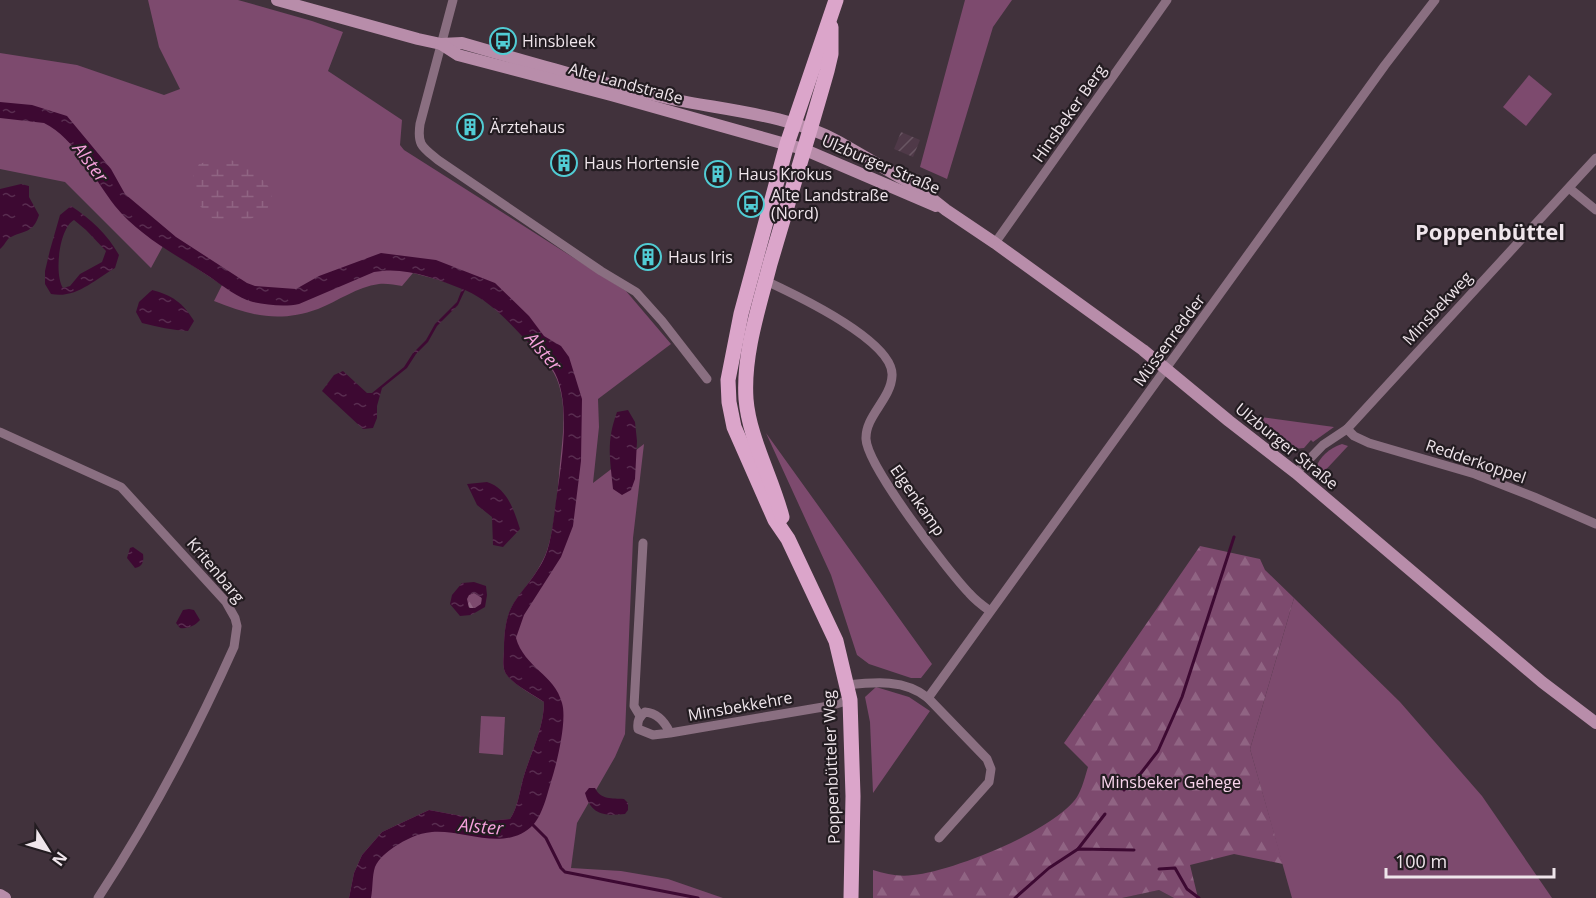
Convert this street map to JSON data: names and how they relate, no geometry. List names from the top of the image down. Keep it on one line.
{"streets":{"main road":["Alte Landstraße","Ulzburger Straße","Poppenbütteler Weg"],"street":["Hinsbeker Berg","Minsbekweg","Müssenredder","Redderkoppel","Elgenkamp","Kritenbarg","Minsbekkehre"]},"crossings":[["Alte Landstraße","Ulzburger Straße"],["Alte Landstraße","Poppenbütteler Weg"],["Hinsbeker Berg","Ulzburger Straße"],["Ulzburger Straße","Minsbekweg"],["Ulzburger Straße","Müssenredder"],["Ulzburger Straße","Poppenbütteler Weg"],["Minsbekweg","Redderkoppel"],["Müssenredder","Elgenkamp"],["Elgenkamp","Poppenbütteler Weg"],["Minsbekkehre","Poppenbütteler Weg"]],"districts":["Poppenbüttel"],"water":["Alster"],"parks":["Minsbeker Gehege"],"places":{"bus stop":["Hinsbleek","Alte Landstraße (Nord)"],"building":["Ärztehaus","Haus Hortensie","Haus Krokus","Haus Iris"]},"scale_bar":"100 m","north":"bottom right"}
